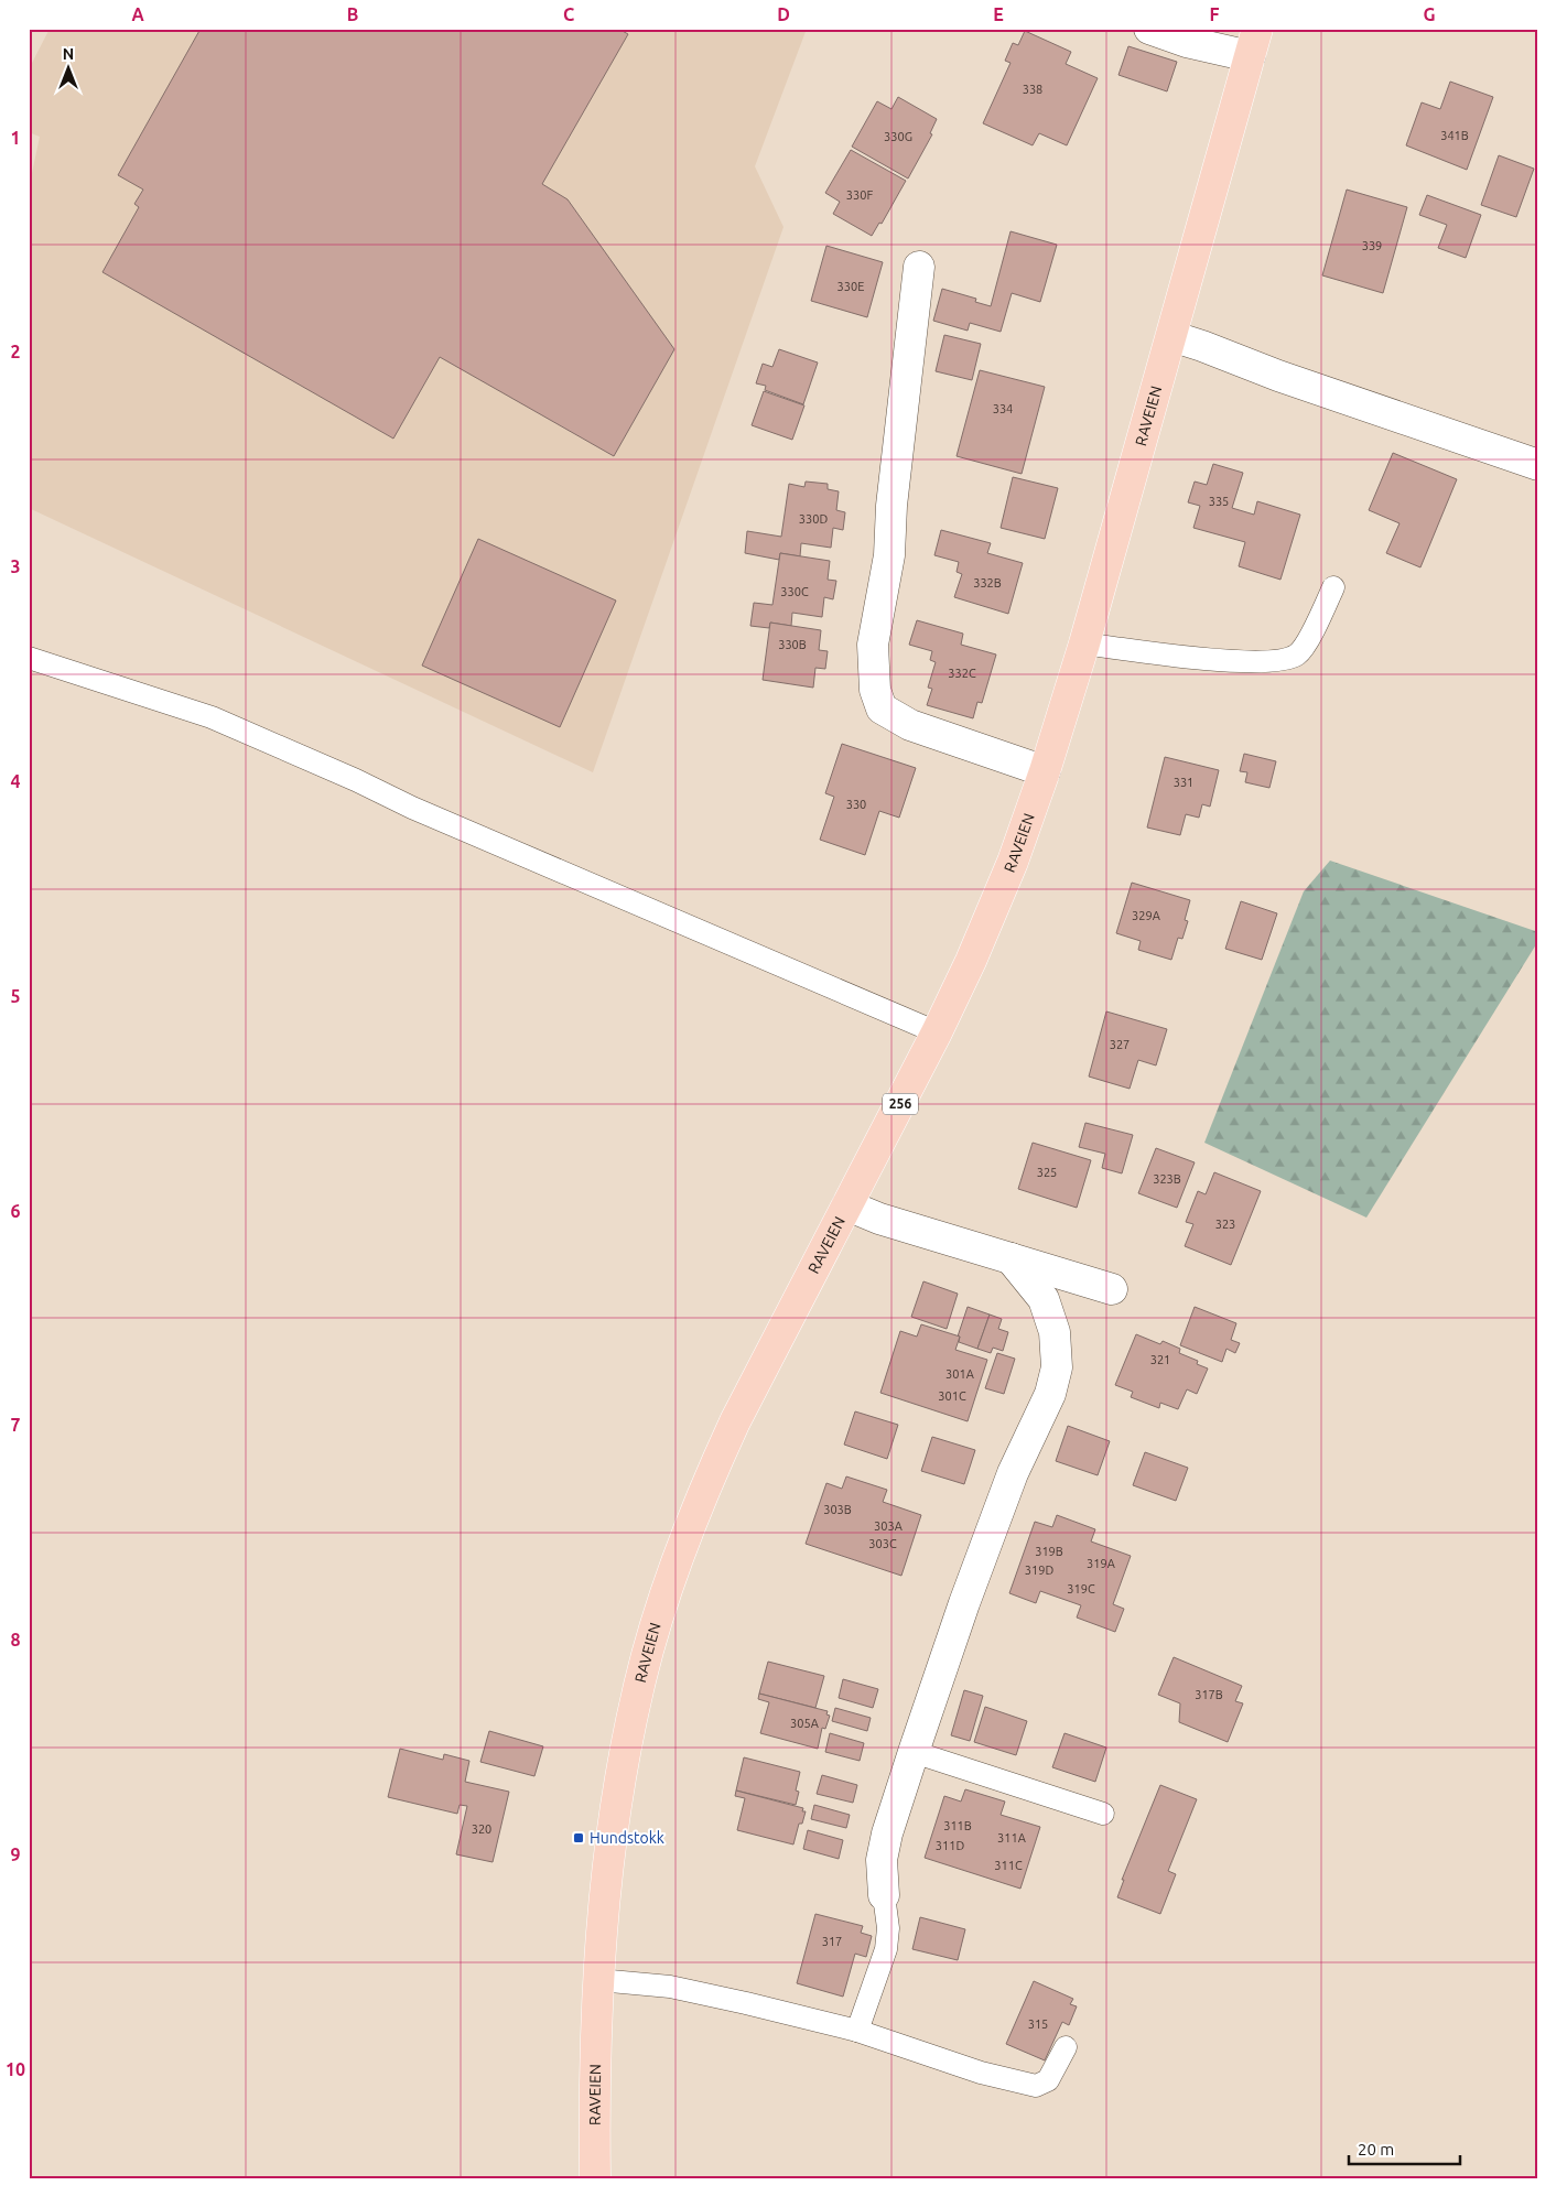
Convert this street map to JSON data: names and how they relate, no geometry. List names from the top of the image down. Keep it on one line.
{"streets":{"main road":["RAVEIEN","256"]},"places":{"transit":["Hundstokk"]},"house_numbers":["338","341B","330G","330F","339","330E","334","335","330D","332B","330C","330B","332C","331","330","329A","327","325","323B","323","321","301A","301C","303B","303A","303C","319B","319A","319D","319C","317B","305A","311B","320","311A","311D","311C","317","315"],"scale_bar":"20 m","north":"top","grid":{"columns":["A","B","C","D","E","F","G"],"rows":["1","2","3","4","5","6","7","8","9","10"]}}
